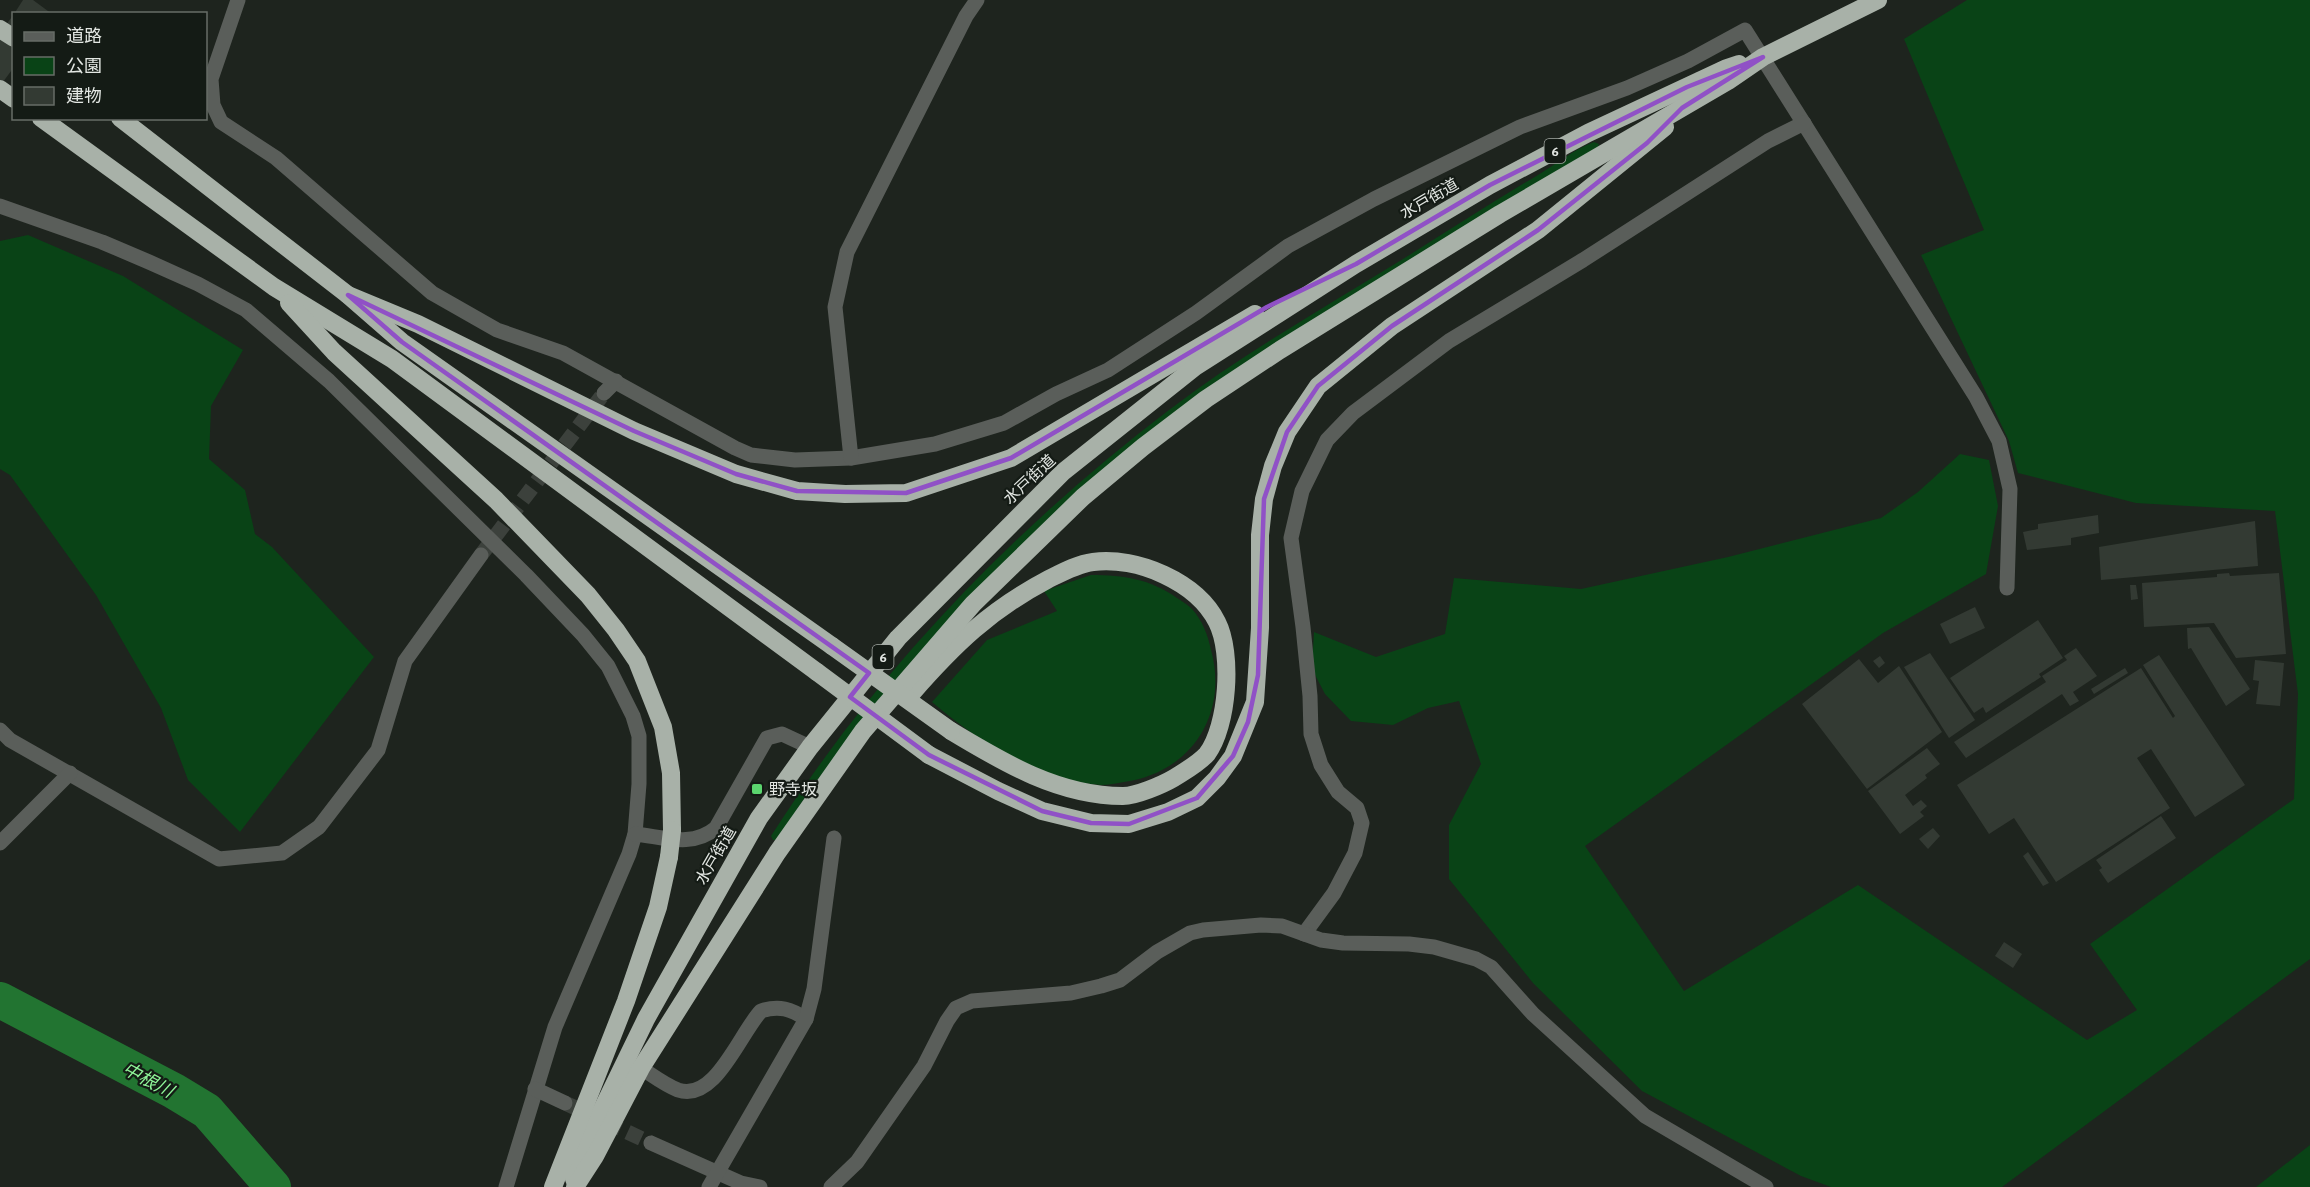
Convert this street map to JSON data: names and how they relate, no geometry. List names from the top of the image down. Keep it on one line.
{"streets":{"highway":["6","水戸街道"]},"water":["中根川"],"places":{"transit":["野寺坂"]},"legend":["道路","公園","建物"]}
